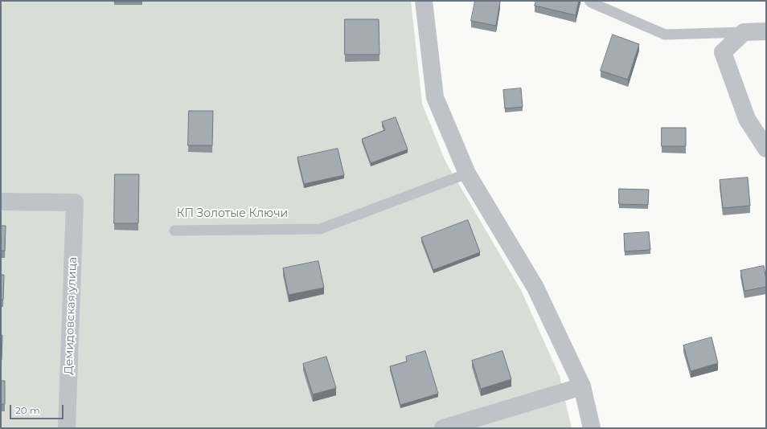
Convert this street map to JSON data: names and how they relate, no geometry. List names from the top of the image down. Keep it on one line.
{"streets":{"street":["Демидовская улица"]},"parks":["КП Золотые Ключи"],"scale_bar":"20 m"}
